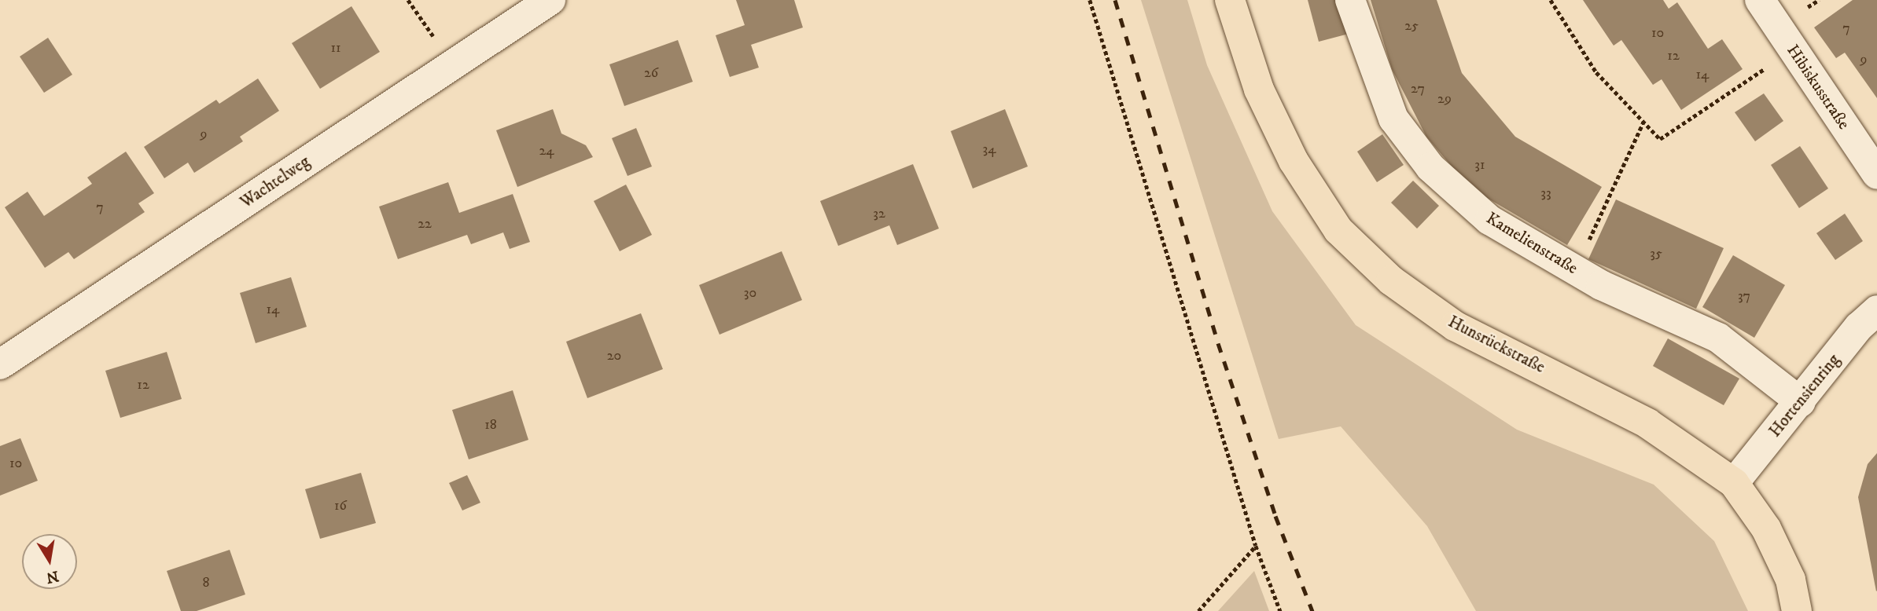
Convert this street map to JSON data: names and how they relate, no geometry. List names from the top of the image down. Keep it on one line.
{"streets":{"main road":["Hunsrückstraße"],"street":["Hibiskusstraße","Wachtelweg","Kamelienstraße","Hortensienring"]},"crossings":[["Kamelienstraße","Hortensienring"],["Hunsrückstraße","Hortensienring"]],"house_numbers":["25","7","10","11","12","9","26","14","27","29","9","34","24","31","33","7","32","22","35","30","37","14","20","12","18","10","16","8"],"north":"bottom"}
